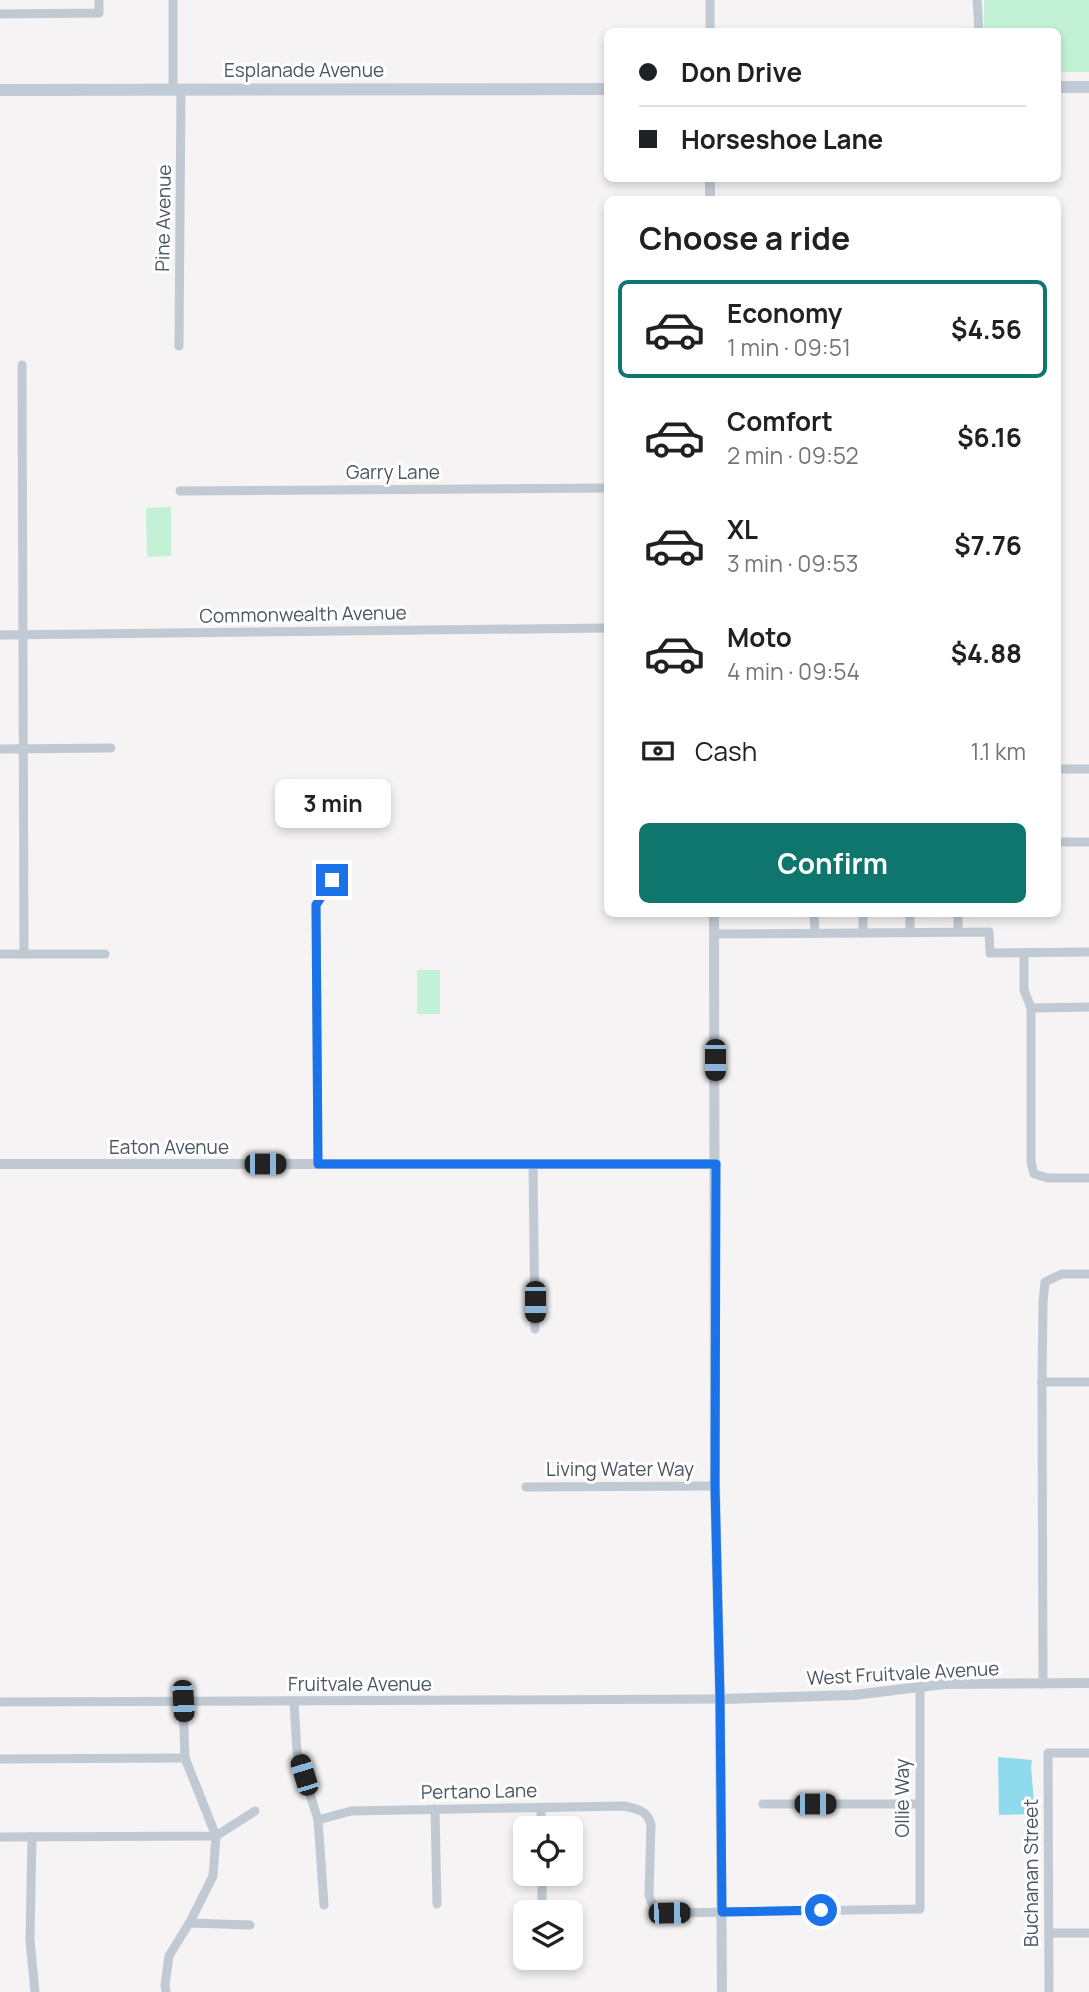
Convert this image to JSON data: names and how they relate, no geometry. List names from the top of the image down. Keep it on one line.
{"streets":{"main road":["Esplanade Avenue"],"street":["Pine Avenue","Garry Lane","Commonwealth Avenue","Eaton Avenue","Living Water Way","West Fruitvale Avenue","Fruitvale Avenue","Pertano Lane","Ollie Way","Buchanan Street"]},"crossings":[["Esplanade Avenue","Pine Avenue"],["West Fruitvale Avenue","Fruitvale Avenue"],["West Fruitvale Avenue","Ollie Way"],["Pertano Lane","Ollie Way"]],"page":{"banner":["Don Drive","Horseshoe Lane"],"heading":"Choose a ride","list":[{"name":"Economy","note":"1 min · 09:51","value":"$4.56"},{"name":"Comfort","note":"2 min · 09:52","value":"$6.16"},{"name":"XL","note":"3 min · 09:53","value":"$7.76"},{"name":"Moto","note":"4 min · 09:54","value":"$4.88"}],"pay":["Cash","1.1 km"],"bubble":"3 min","buttons":"Confirm"}}
